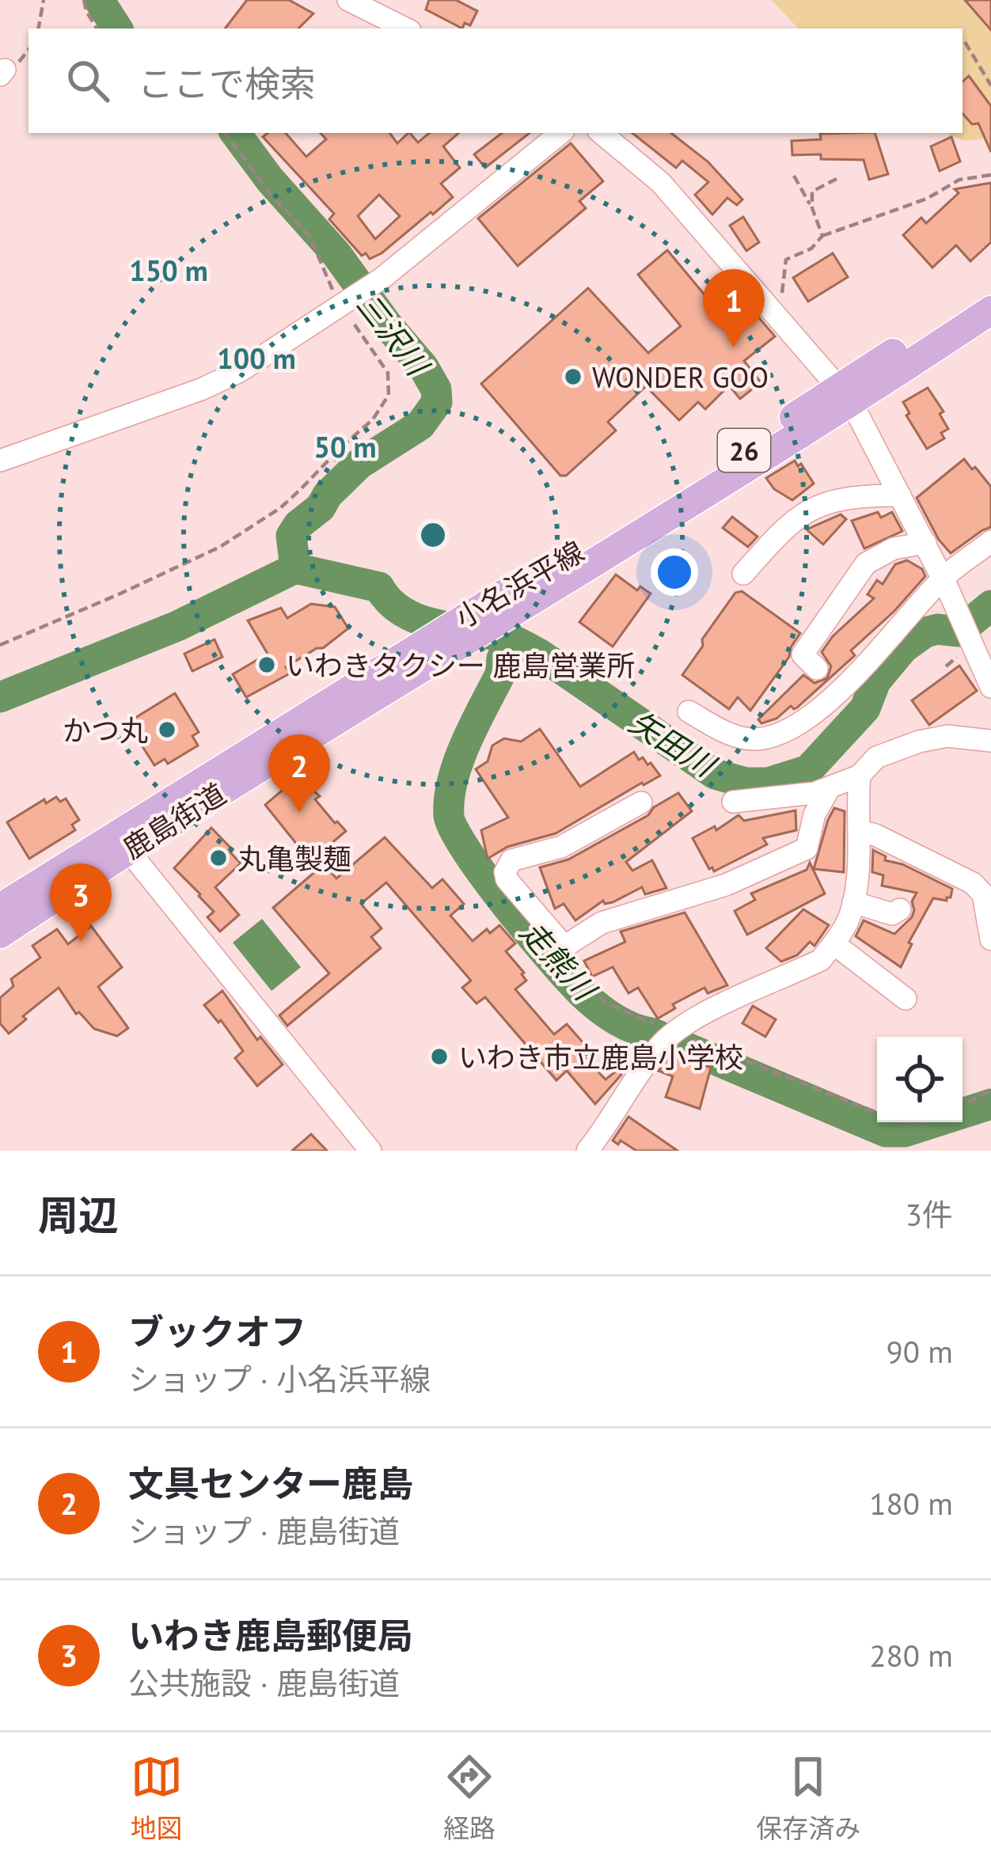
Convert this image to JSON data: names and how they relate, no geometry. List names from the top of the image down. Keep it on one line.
{"streets":{"main road":["26","小名浜平線","鹿島街道"]},"crossings":[["26","鹿島街道"],["小名浜平線","鹿島街道"]],"water":["三沢川","矢田川","走熊川"],"places":["WONDER GOO","いわきタクシー 鹿島営業所","かつ丸","丸亀製麺","いわき市立鹿島小学校"],"page":{"search":"ここで検索","pins":["1","2","3"],"heading":["周辺","3件"],"list":[{"mark":"1","name":"ブックオフ","note":"ショップ · 小名浜平線","value":"90 m"},{"mark":"2","name":"文具センター鹿島","note":"ショップ · 鹿島街道","value":"180 m"},{"mark":"3","name":"いわき鹿島郵便局","note":"公共施設 · 鹿島街道","value":"280 m"}],"nav":["地図","経路","保存済み"]},"rings":["150 m","100 m","50 m"]}
